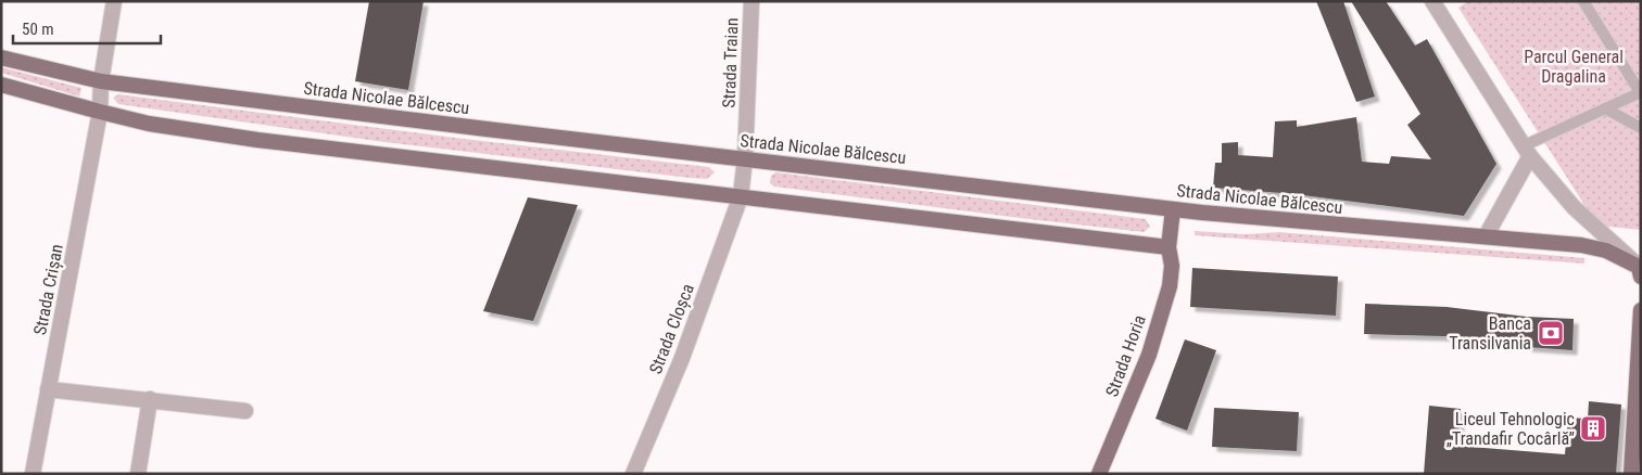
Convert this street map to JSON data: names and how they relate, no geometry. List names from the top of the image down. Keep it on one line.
{"streets":{"main road":["Strada Nicolae Bălcescu","Strada Horia"],"street":["Strada Traian","Strada Crișan","Strada Cloșca"]},"crossings":[["Strada Traian","Strada Nicolae Bălcescu"],["Strada Traian","Strada Cloșca"],["Strada Nicolae Bălcescu","Strada Crișan"],["Strada Nicolae Bălcescu","Strada Horia"]],"parks":["Parcul General Dragalina"],"places":{"bank":["Banca Transilvania"],"building":["Liceul Tehnologic „Trandafir Cocârlă”"]},"scale_bar":"50 m"}
